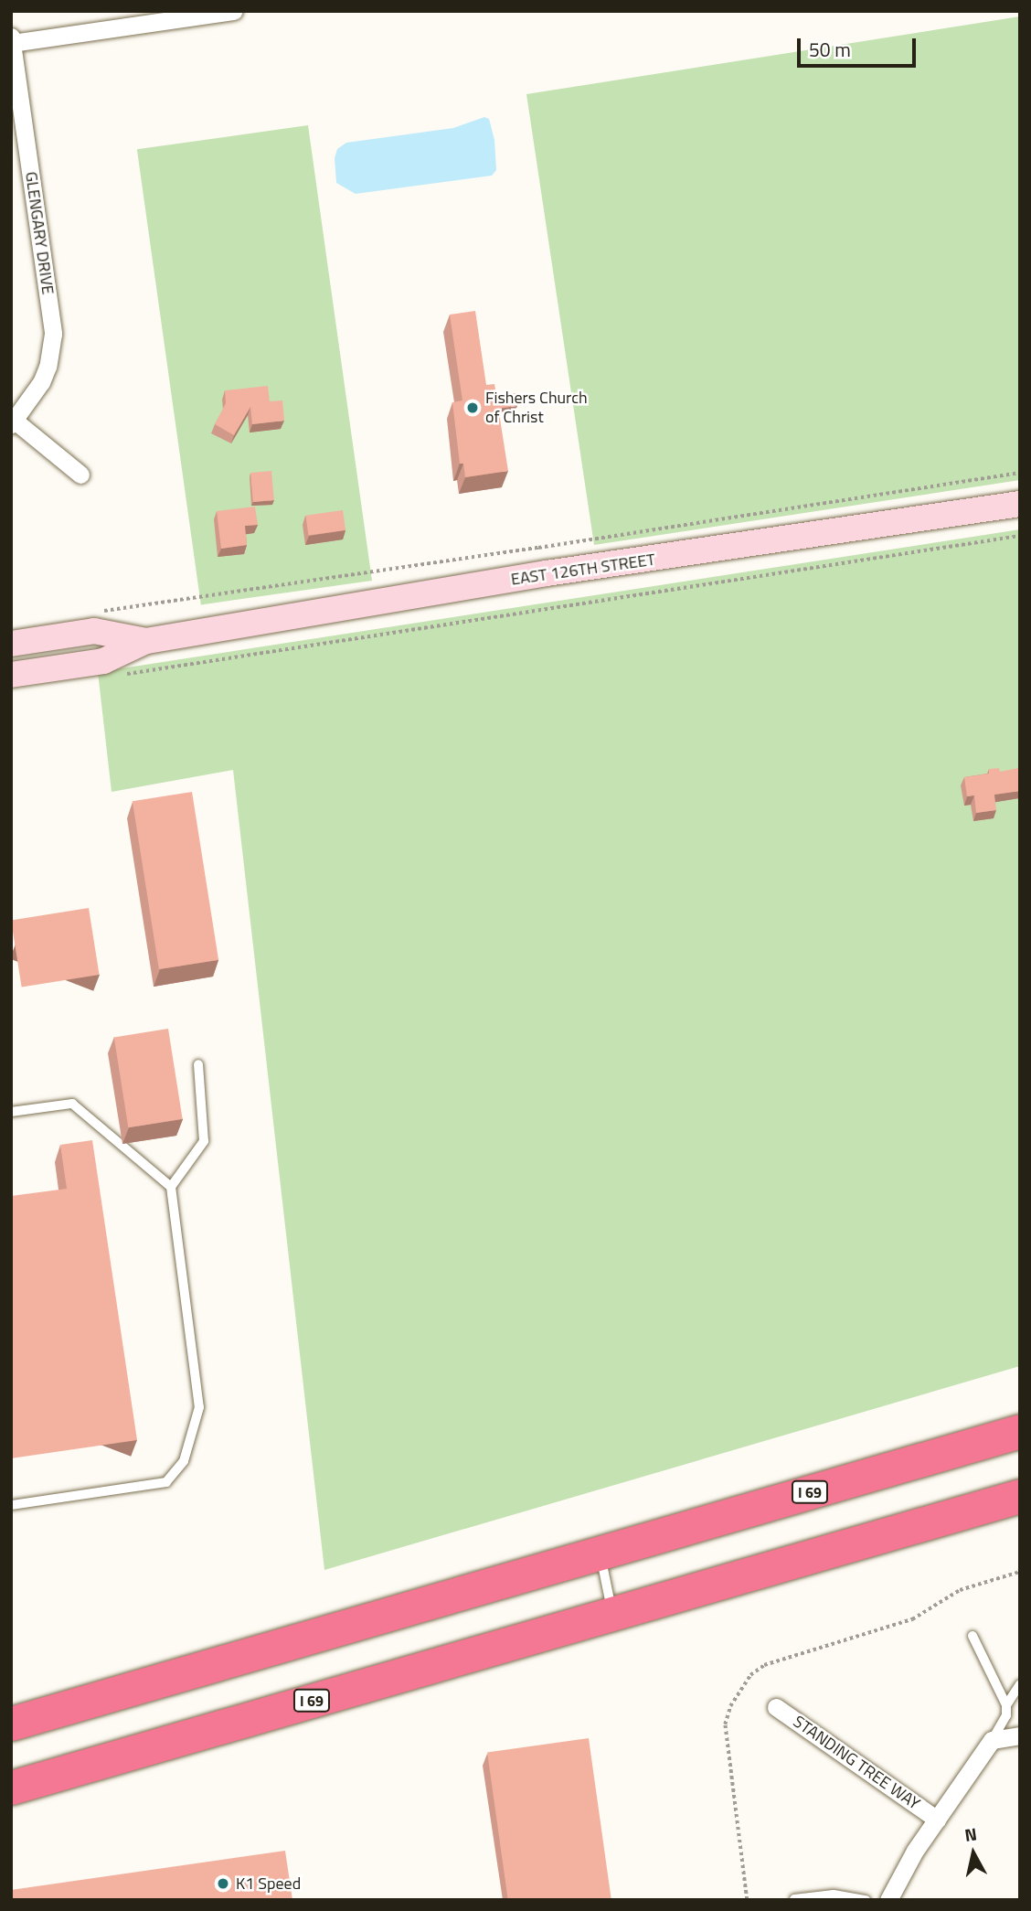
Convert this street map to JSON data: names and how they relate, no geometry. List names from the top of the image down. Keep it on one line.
{"streets":{"highway":["I 69"],"main road":["EAST 126TH STREET"],"street":["GLENGARY DRIVE","STANDING TREE WAY"]},"places":["Fishers Church of Christ","K1 Speed"],"scale_bar":"50 m","north":"top"}
